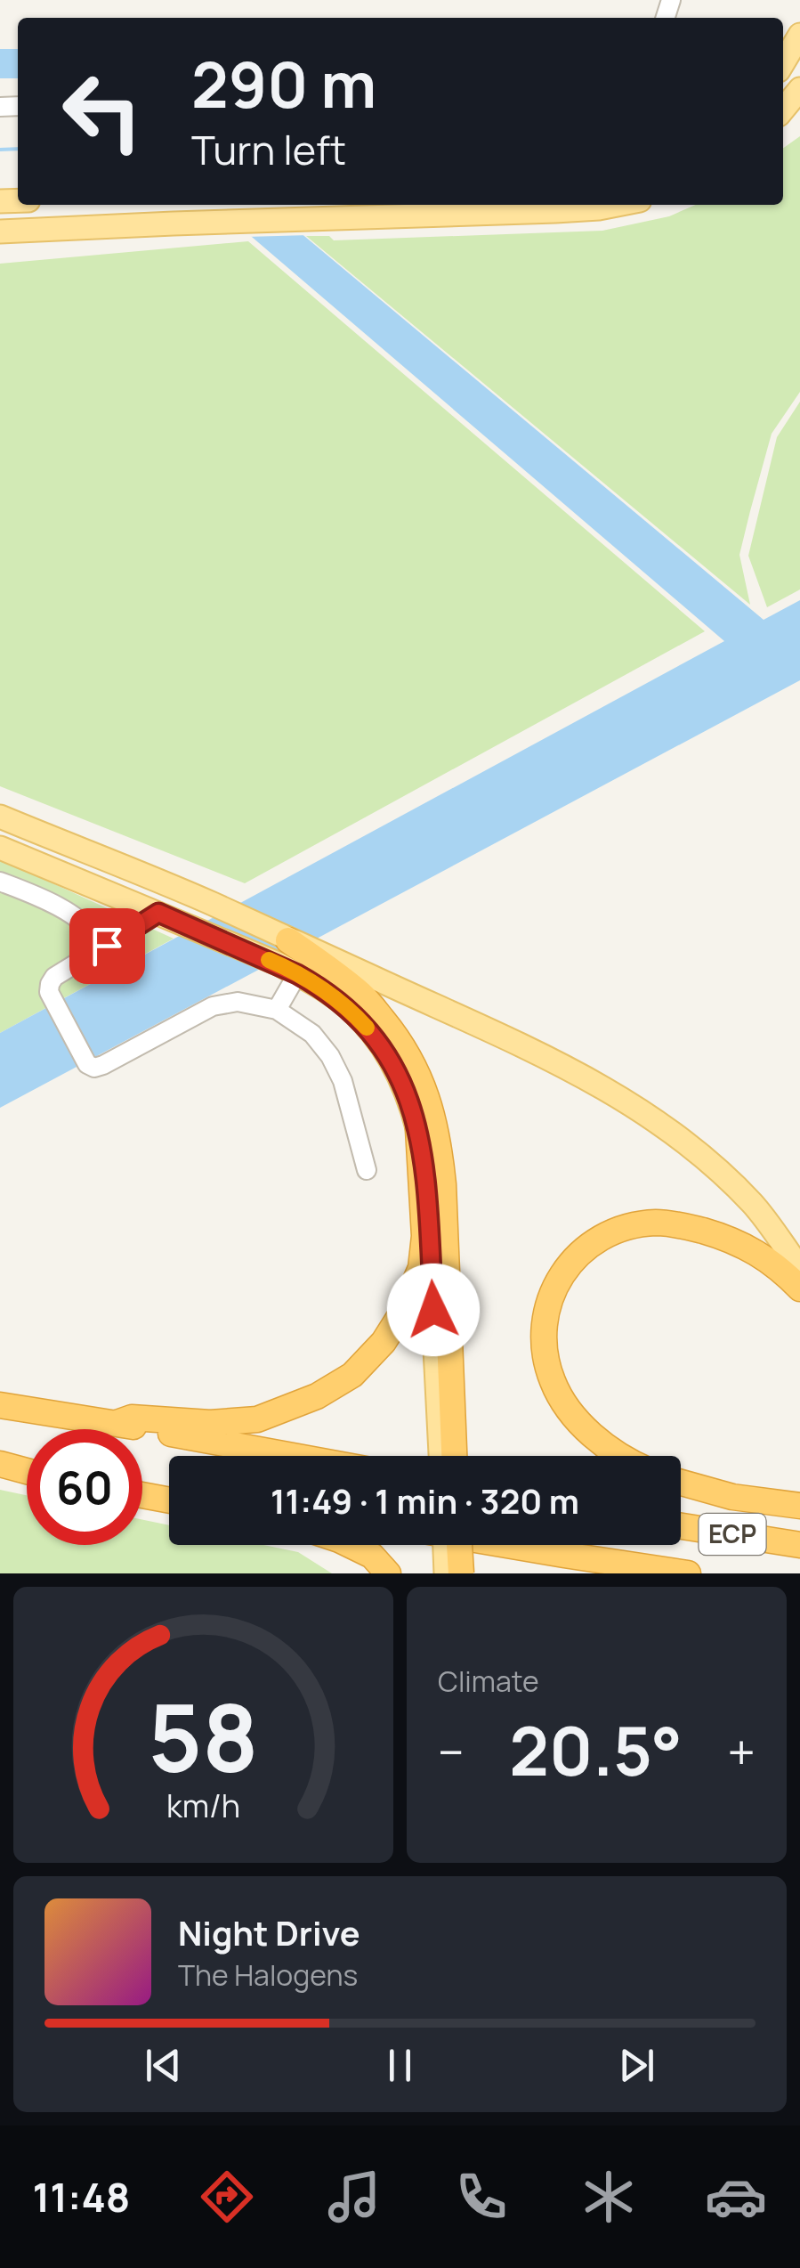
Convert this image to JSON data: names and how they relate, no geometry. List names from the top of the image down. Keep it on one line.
{"streets":{"highway":["ECP"]},"page":{"turn":["290 m","Turn left"],"limit":"60","trip":"11:49 · 1 min · 320 m","tile":"Climate","heat":["−","20.5°","+"],"song":["Night Drive","The Halogens"],"tabs":"11:48","gauge":["58","km/h"]}}
